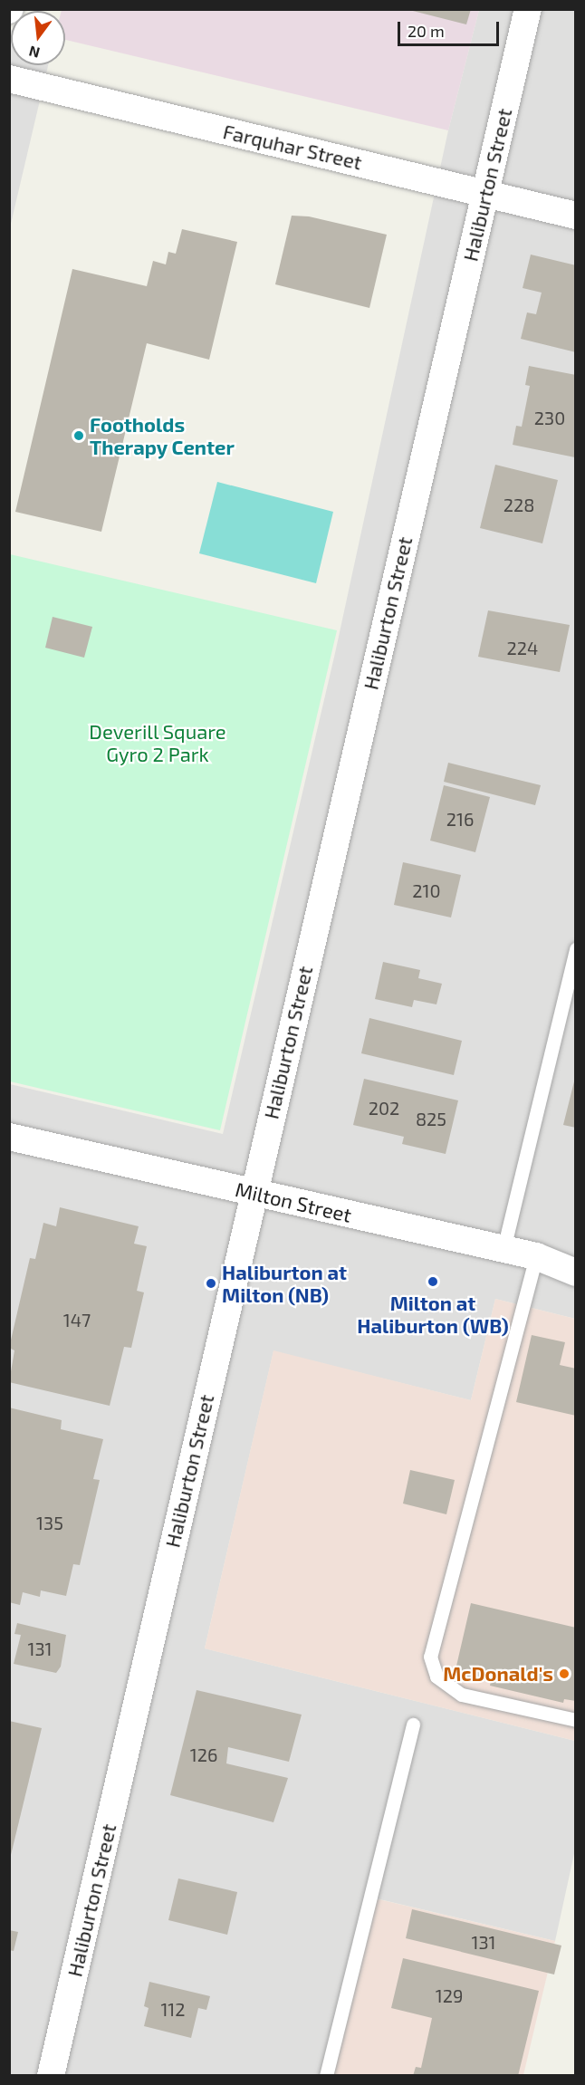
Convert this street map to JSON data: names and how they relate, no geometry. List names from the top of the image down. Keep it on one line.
{"streets":{"street":["Farquhar Street","Haliburton Street","Milton Street"]},"crossings":[["Farquhar Street","Haliburton Street"],["Haliburton Street","Milton Street"]],"parks":["Deverill Square Gyro 2 Park"],"places":["Footholds Therapy Center","Milton at Haliburton (WB)","Haliburton at Milton (NB)","McDonald's"],"house_numbers":["230","228","224","216","210","202","825","147","135","131","126","131","129","112"],"scale_bar":"20 m","north":"bottom"}
